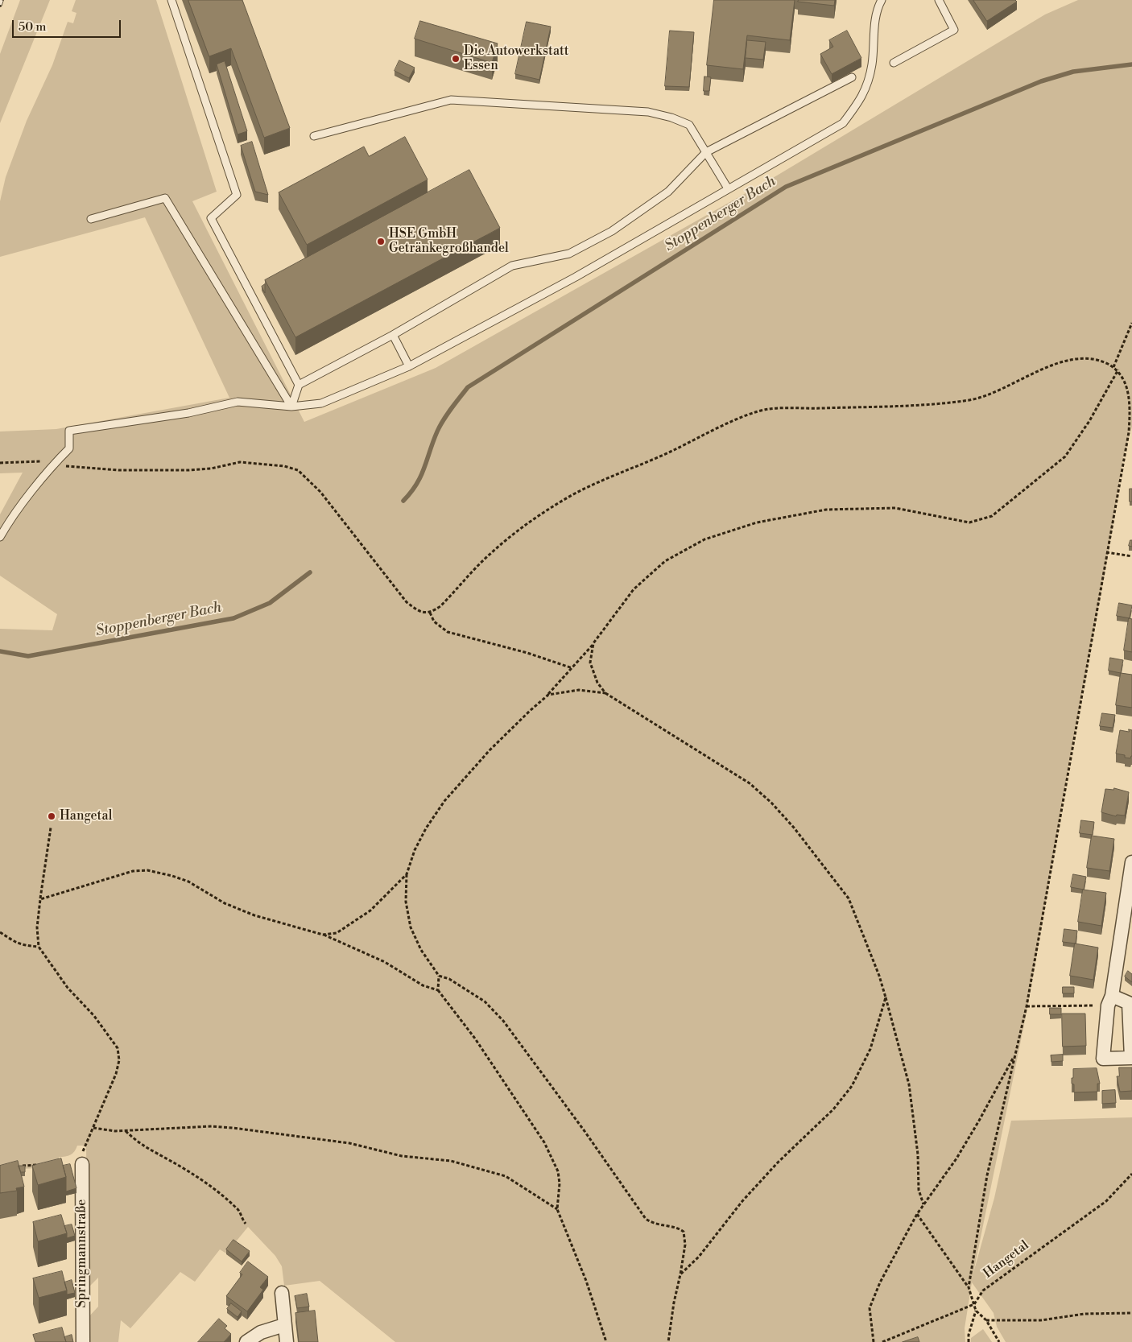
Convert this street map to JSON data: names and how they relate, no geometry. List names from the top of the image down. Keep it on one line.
{"streets":{"street":["Springmannstraße"],"path":["Hangetal"]},"water":["Stoppenberger Bach"],"places":["Die Autowerkstatt Essen","HSE GmbH Getränkegroßhandel","Hangetal"],"scale_bar":"50 m"}
